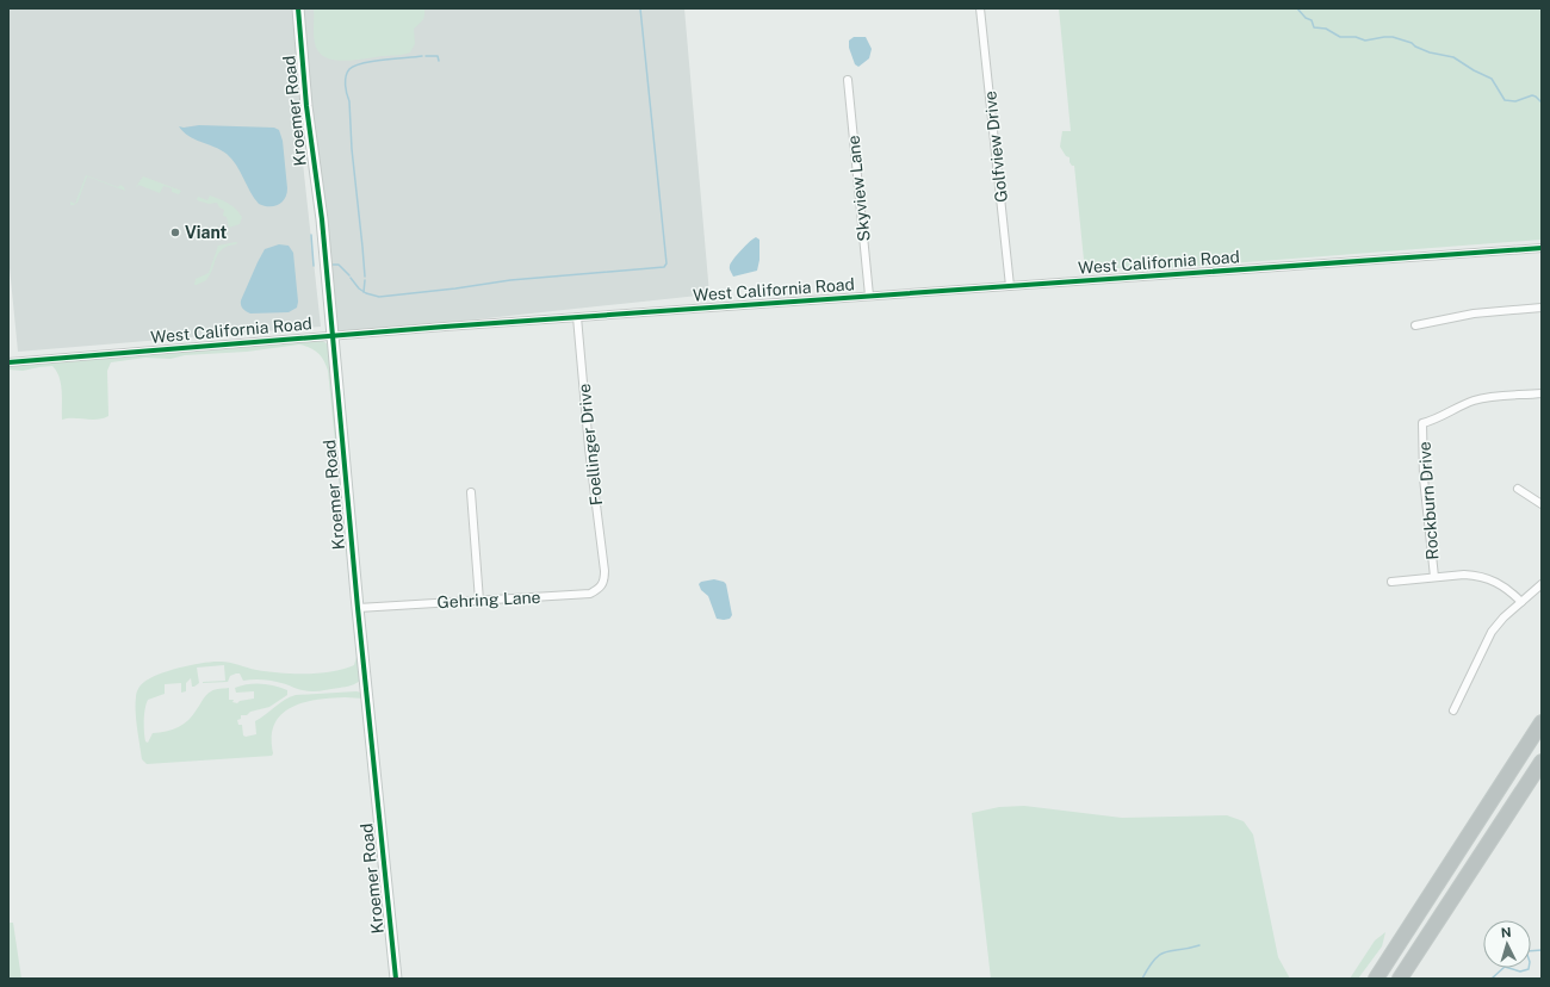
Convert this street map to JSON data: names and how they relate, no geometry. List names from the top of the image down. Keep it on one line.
{"streets":{"street":["Kroemer Road","Golfview Drive","Skyview Lane","West California Road","Foellinger Drive","Rockburn Drive","Gehring Lane"]},"crossings":[["Kroemer Road","West California Road"],["Kroemer Road","Gehring Lane"],["Golfview Drive","West California Road"],["Skyview Lane","West California Road"],["West California Road","Foellinger Drive"],["Foellinger Drive","Gehring Lane"]],"places":["Viant"],"north":"top"}
